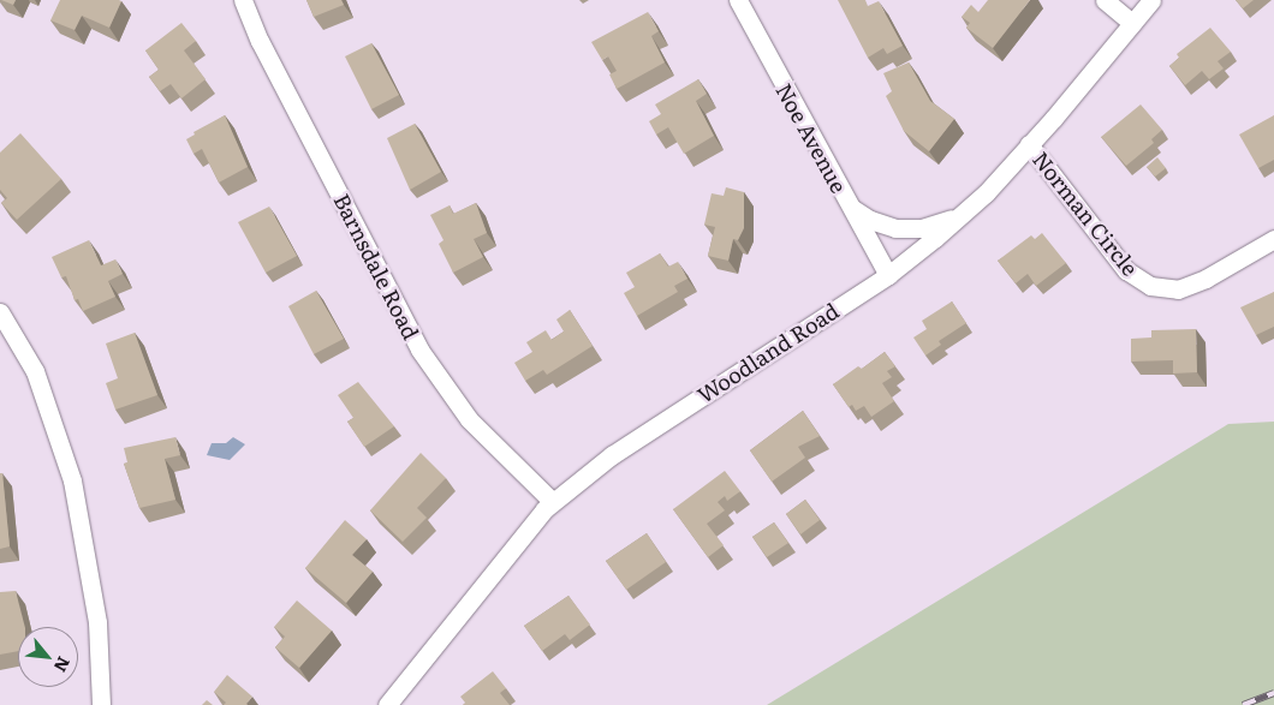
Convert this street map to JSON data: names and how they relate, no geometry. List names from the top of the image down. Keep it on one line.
{"streets":{"street":["Noe Avenue","Norman Circle","Barnsdale Road","Woodland Road"]},"crossings":[["Noe Avenue","Woodland Road"],["Norman Circle","Woodland Road"],["Barnsdale Road","Woodland Road"]],"north":"bottom right"}
